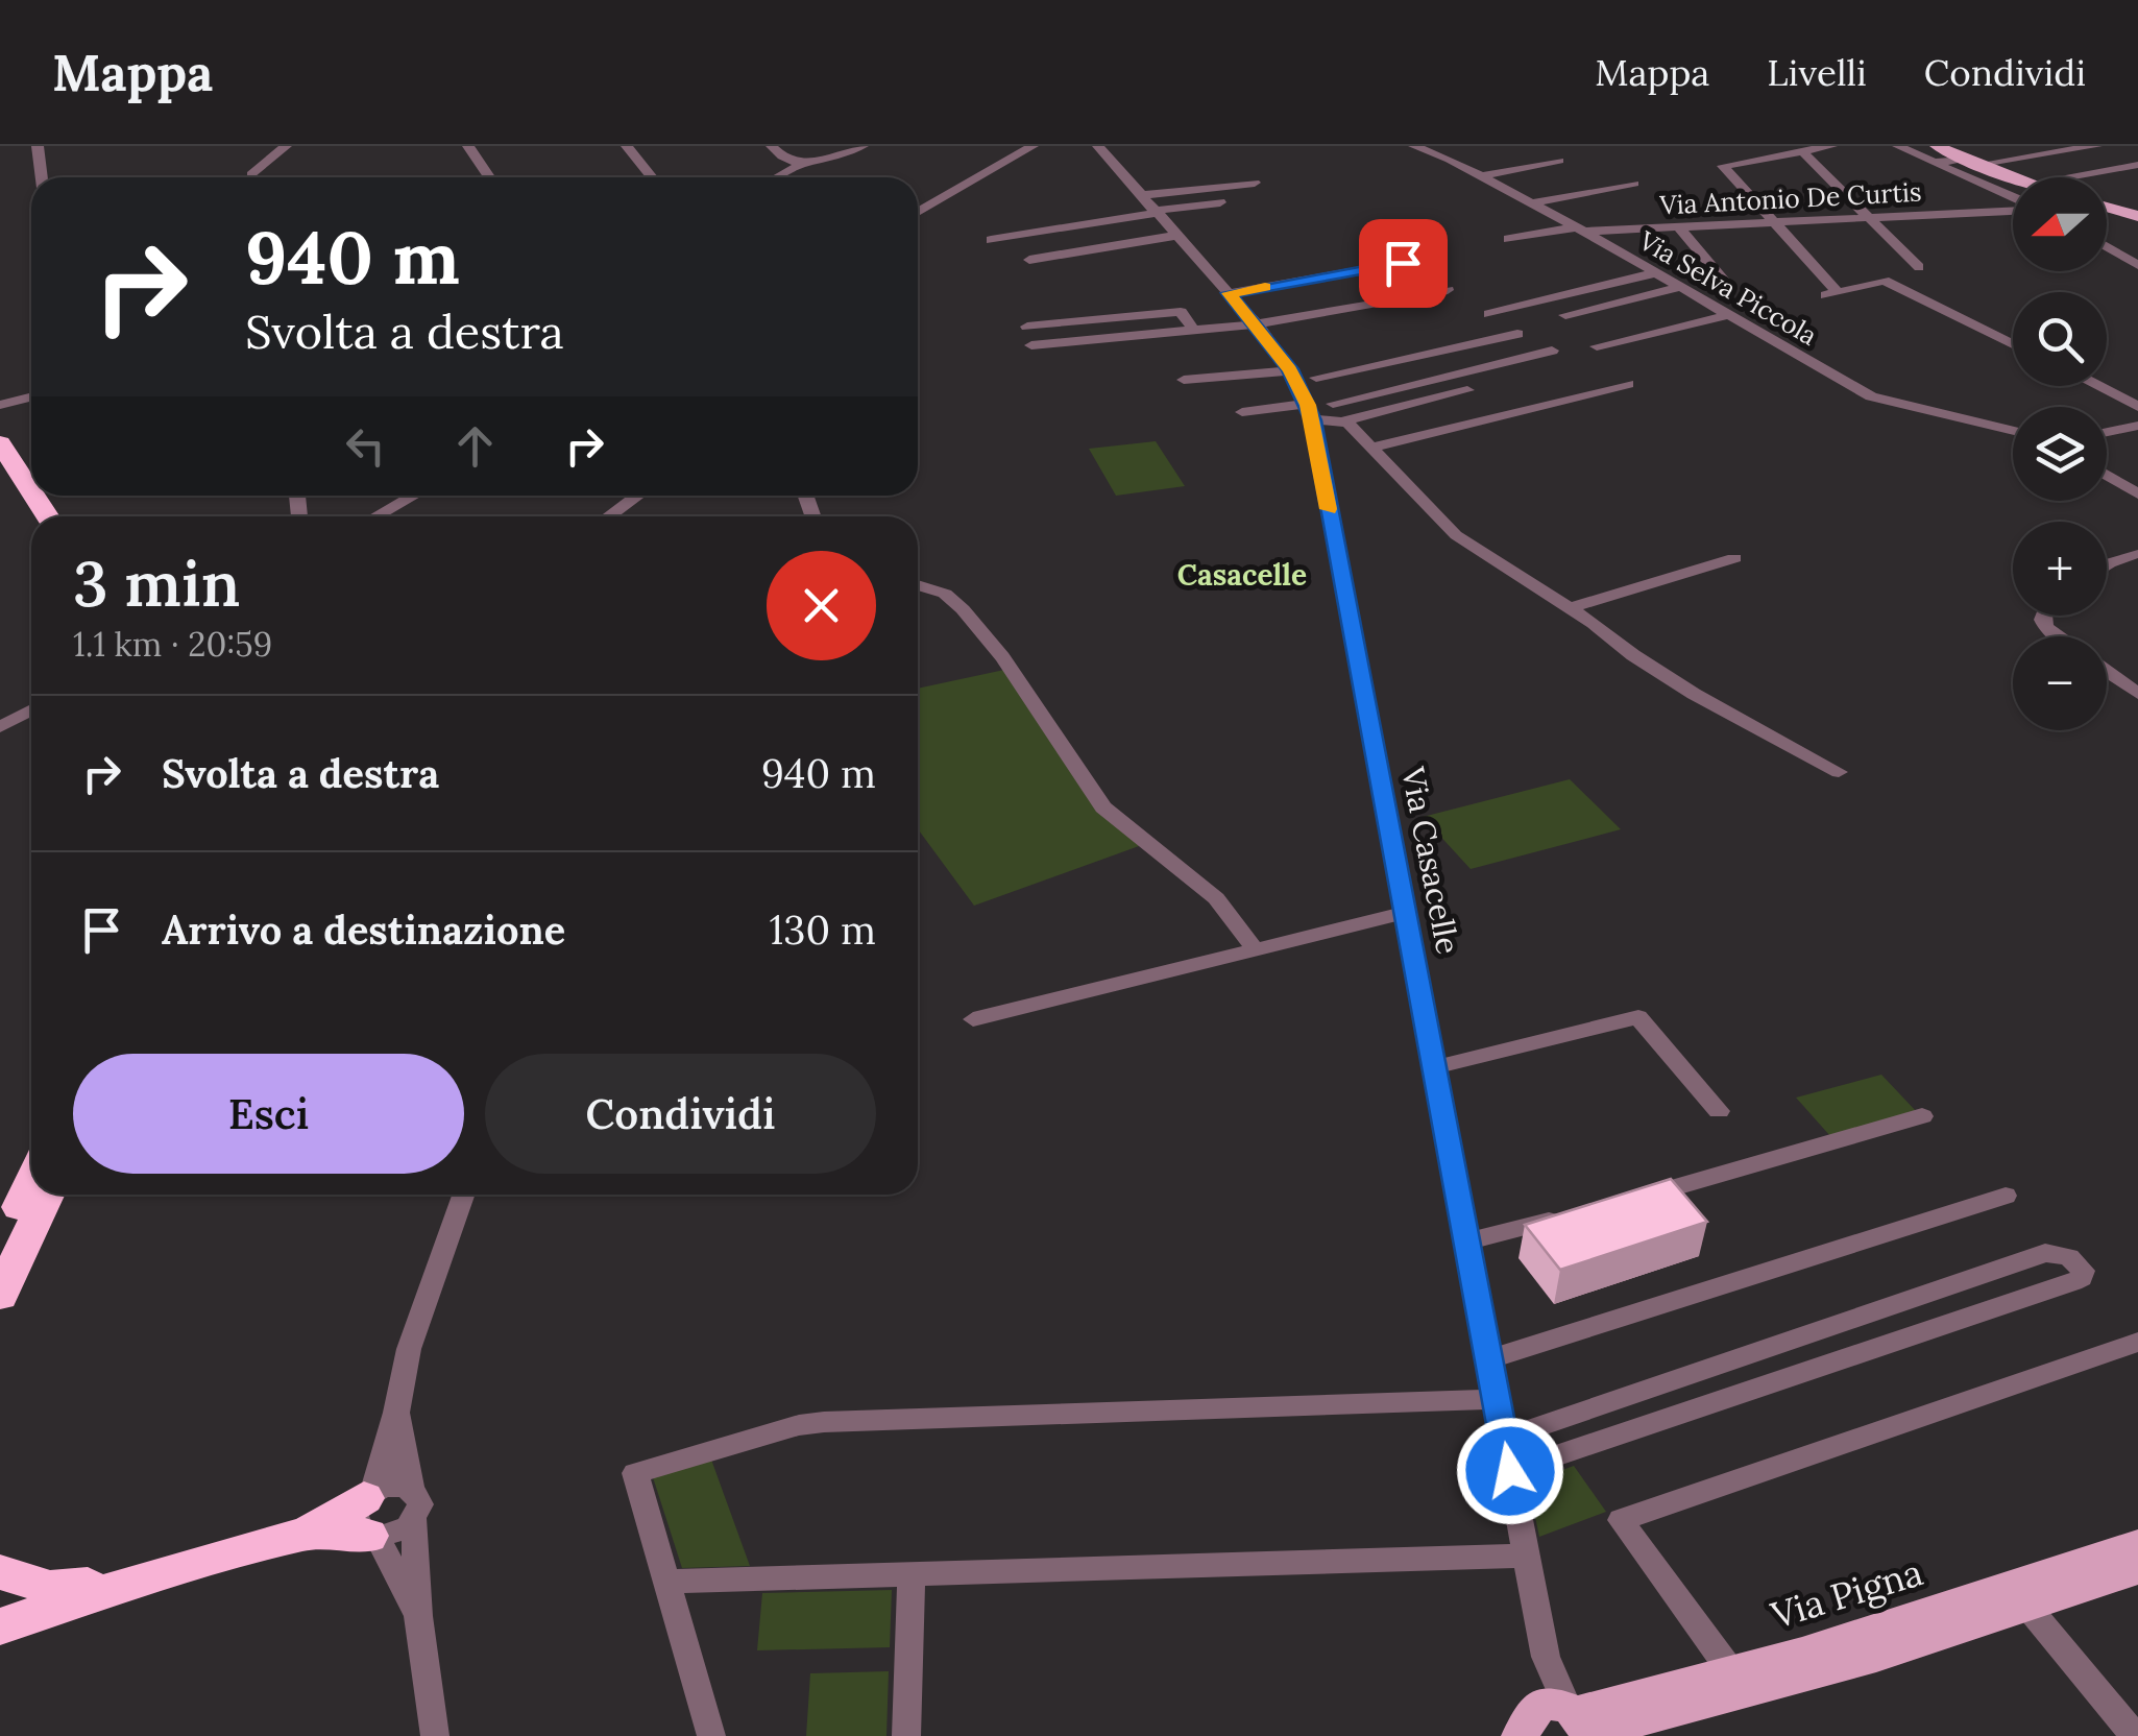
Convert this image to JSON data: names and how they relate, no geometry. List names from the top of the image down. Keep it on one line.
{"streets":{"main road":["Via Pigna"],"street":["Via Antonio De Curtis","Via Selva Piccola","Via Casacelle"]},"crossings":[["Via Antonio De Curtis","Via Selva Piccola"],["Via Casacelle","Via Pigna"]],"districts":["Casacelle"],"north":"left","page":{"header":"Mappa","nav":["Mappa","Livelli","Condividi"],"map_buttons":["+","−"],"turn":["940 m","Svolta a destra"],"heading":["3 min","1.1 km · 20:59"],"list":[{"name":"Svolta a destra","value":"940 m"},{"name":"Arrivo a destinazione","value":"130 m"}],"buttons":["Esci","Condividi"]}}
